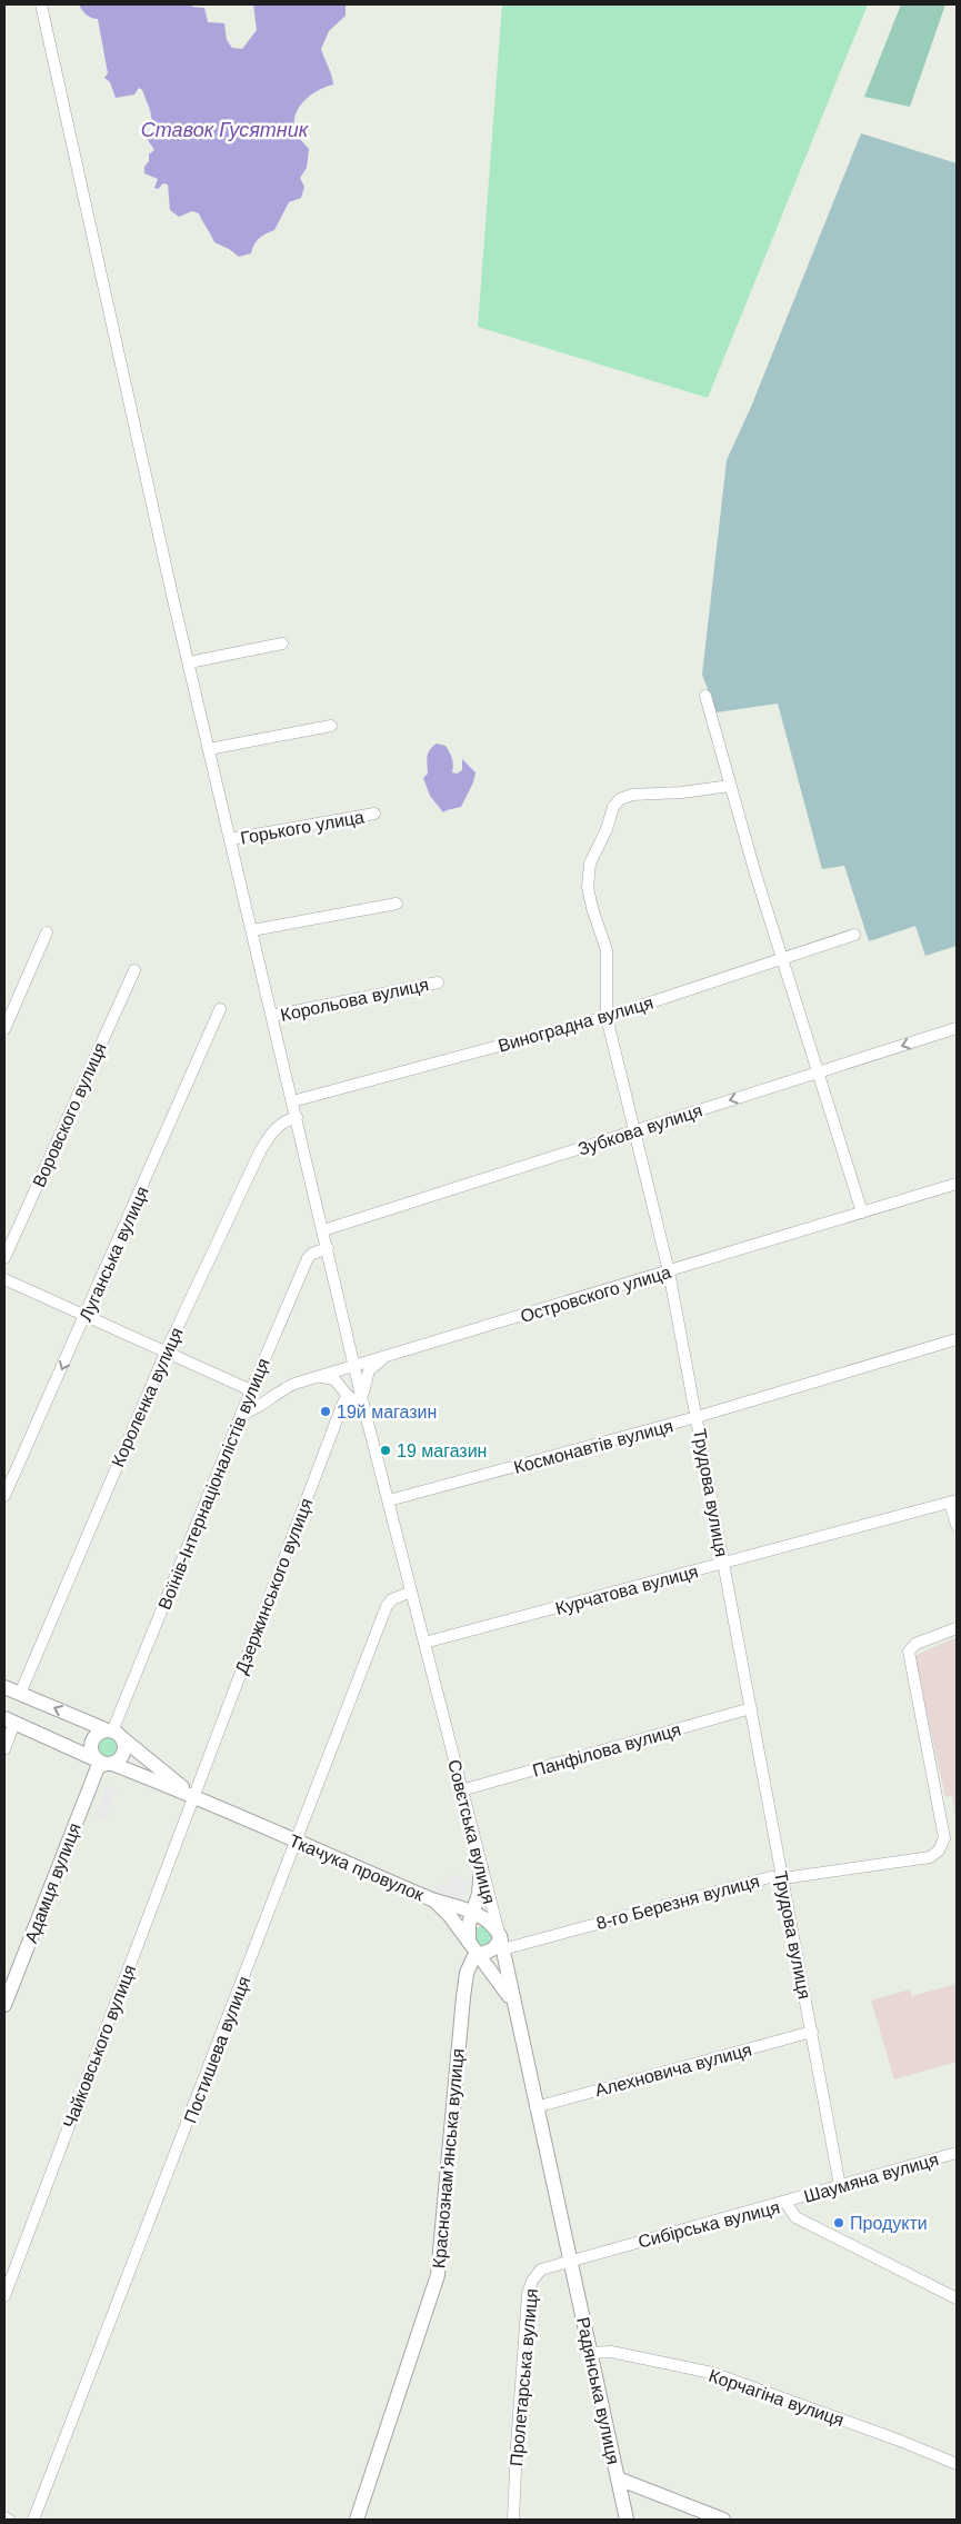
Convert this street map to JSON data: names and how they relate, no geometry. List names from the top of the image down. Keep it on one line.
{"streets":{"street":["Горького улица","Корольова вулиця","Виноградна вулиця","Воровского вулиця","Зубкова вулиця","Луганська вулиця","Островского улица","Короленка вулиця","Космонавтів вулиця","Воїнів-Інтернаціоналістів вулиця","Трудова вулиця","Дзержинського вулиця","Курчатова вулиця","Панфілова вулиця","Совєтська вулиця","Ткачука провулок","Адамця вулиця","8-го Березня вулиця","Чайковського вулиця","Постишева вулиця","Алехновича вулиця","Краснознамʼянська вулиця","Шаумяна вулиця","Сибірська вулиця","Пролетарська вулиця","Радянська вулиця","Корчагіна вулиця"]},"crossings":[["Горького улица","Совєтська вулиця"],["Корольова вулиця","Совєтська вулиця"],["Виноградна вулиця","Трудова вулиця"],["Виноградна вулиця","Совєтська вулиця"],["Зубкова вулиця","Трудова вулиця"],["Зубкова вулиця","Совєтська вулиця"],["Островского улица","Воїнів-Інтернаціоналістів вулиця"],["Островского улица","Трудова вулиця"],["Островского улица","Совєтська вулиця"],["Короленка вулиця","Совєтська вулиця"],["Космонавтів вулиця","Трудова вулиця"],["Космонавтів вулиця","Совєтська вулиця"],["Воїнів-Інтернаціоналістів вулиця","Совєтська вулиця"],["Воїнів-Інтернаціоналістів вулиця","Адамця вулиця"],["Трудова вулиця","Курчатова вулиця"],["Трудова вулиця","Панфілова вулиця"],["Трудова вулиця","8-го Березня вулиця"],["Трудова вулиця","Алехновича вулиця"],["Трудова вулиця","Шаумяна вулиця"],["Дзержинського вулиця","Ткачука провулок"],["Дзержинського вулиця","Чайковського вулиця"],["Курчатова вулиця","Совєтська вулиця"],["Панфілова вулиця","Совєтська вулиця"],["Совєтська вулиця","Ткачука провулок"],["Совєтська вулиця","8-го Березня вулиця"],["Совєтська вулиця","Постишева вулиця"],["Совєтська вулиця","Алехновича вулиця"],["Совєтська вулиця","Сибірська вулиця"],["Совєтська вулиця","Пролетарська вулиця"],["Совєтська вулиця","Радянська вулиця"],["Ткачука провулок","Чайковського вулиця"],["Ткачука провулок","Постишева вулиця"],["Ткачука провулок","Краснознамʼянська вулиця"],["Шаумяна вулиця","Сибірська вулиця"],["Сибірська вулиця","Пролетарська вулиця"],["Сибірська вулиця","Радянська вулиця"],["Пролетарська вулиця","Радянська вулиця"],["Радянська вулиця","Корчагіна вулиця"]],"one_way":["Зубкова вулиця","Луганська вулиця"],"water":["Ставок Гусятник"],"places":["19й магазин","19 магазин","Продукти"]}
